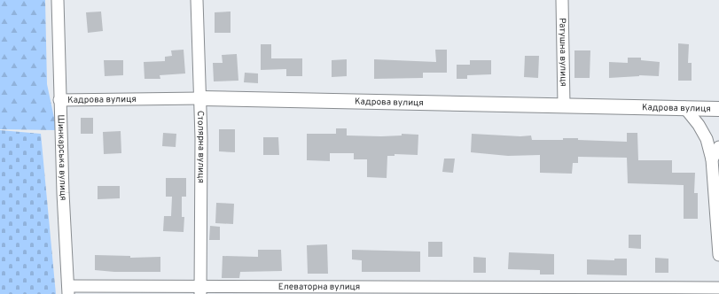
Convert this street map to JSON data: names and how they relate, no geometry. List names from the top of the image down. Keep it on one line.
{"streets":{"street":["Ратушна вулиця","Кадрова вулиця","Столярна вулиця","Шинкарська вулиця","Елеваторна вулиця"]},"crossings":[["Ратушна вулиця","Кадрова вулиця"],["Кадрова вулиця","Столярна вулиця"],["Кадрова вулиця","Шинкарська вулиця"],["Столярна вулиця","Елеваторна вулиця"],["Шинкарська вулиця","Елеваторна вулиця"]]}
